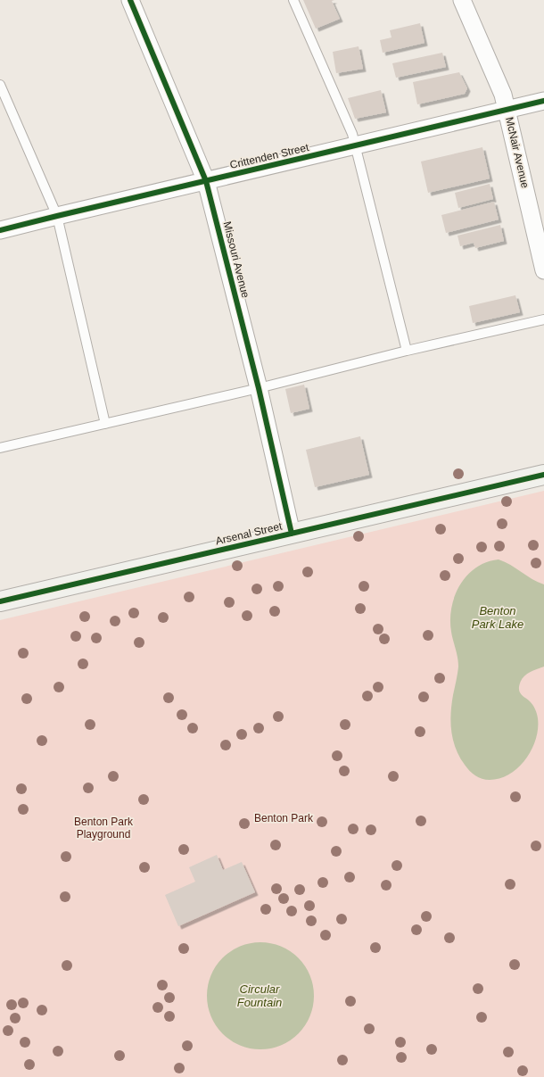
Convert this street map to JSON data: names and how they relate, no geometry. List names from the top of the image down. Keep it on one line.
{"streets":{"main road":["Arsenal Street"],"street":["McNair Avenue","Crittenden Street","Missouri Avenue"]},"crossings":[["McNair Avenue","Crittenden Street"],["Crittenden Street","Missouri Avenue"],["Missouri Avenue","Arsenal Street"]],"water":["Benton Park Lake","Circular Fountain"],"parks":["Benton Park","Benton Park Playground"]}
